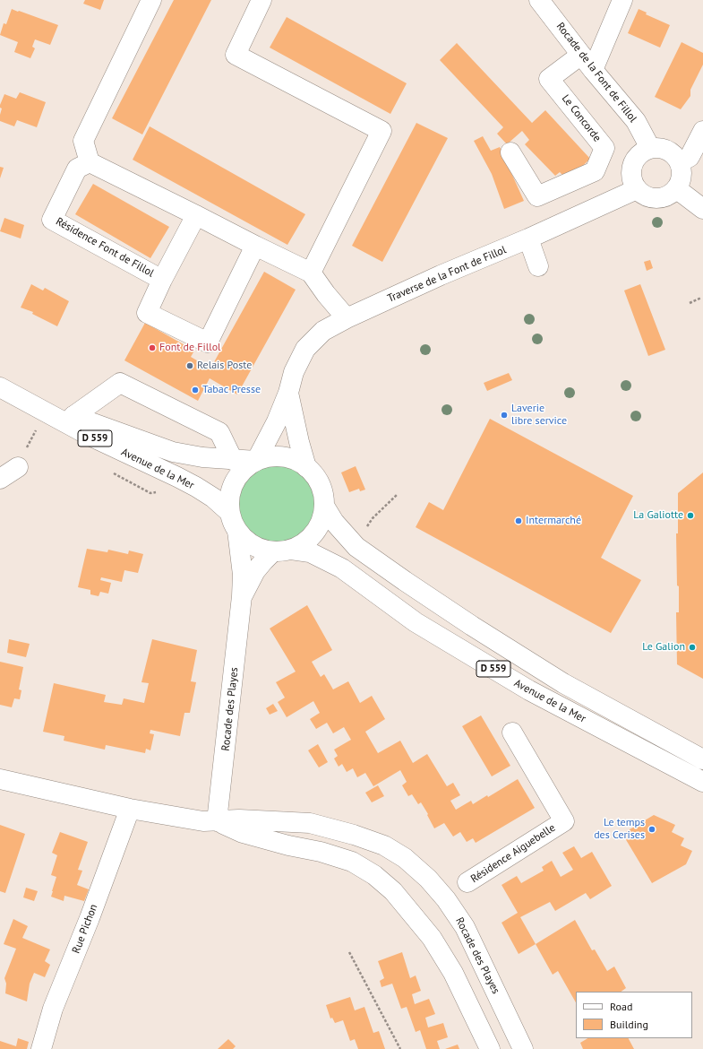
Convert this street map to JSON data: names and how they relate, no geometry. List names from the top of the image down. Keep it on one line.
{"streets":{"street":["Rocade de la Font de Fillol","Le Concorde","Résidence Font de Fillol","Traverse de la Font de Fillol","D 559","Avenue de la Mer","Rocade des Playes","Résidence Aiguebelle","Rue Pichon"]},"crossings":[["Rocade de la Font de Fillol","Le Concorde"],["Rocade de la Font de Fillol","Traverse de la Font de Fillol"],["Traverse de la Font de Fillol","Avenue de la Mer"],["Traverse de la Font de Fillol","Rocade des Playes"],["Avenue de la Mer","Rocade des Playes"],["Rocade des Playes","Rue Pichon"]],"places":["Font de Fillol","Relais Poste","Tabac Presse","Laverie libre service","La Galiotte","Intermarché","Le Galion","Le temps des Cerises"],"legend":["Road","Building"]}
